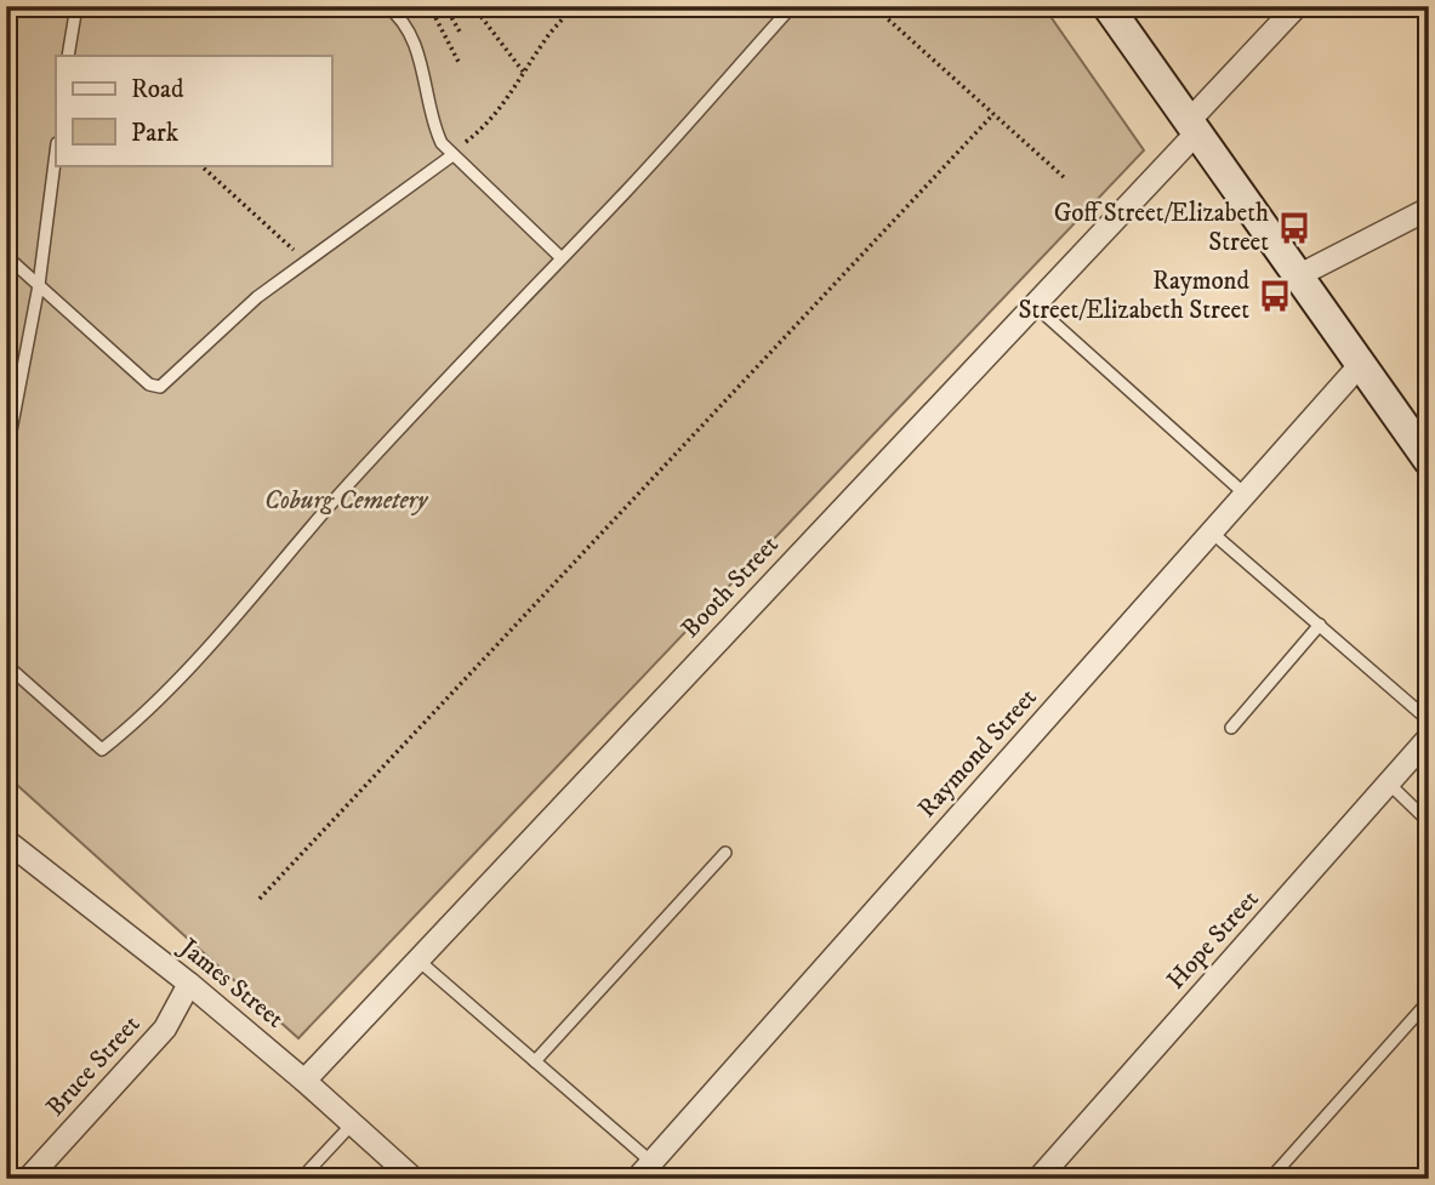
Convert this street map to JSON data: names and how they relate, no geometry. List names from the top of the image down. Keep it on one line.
{"streets":{"street":["Booth Street","Raymond Street","Hope Street","James Street","Bruce Street"]},"crossings":[["Booth Street","James Street"],["James Street","Bruce Street"]],"parks":["Coburg Cemetery"],"places":{"bus stop":["Goff Street/Elizabeth Street","Raymond Street/Elizabeth Street"]},"legend":["Road","Park"]}
